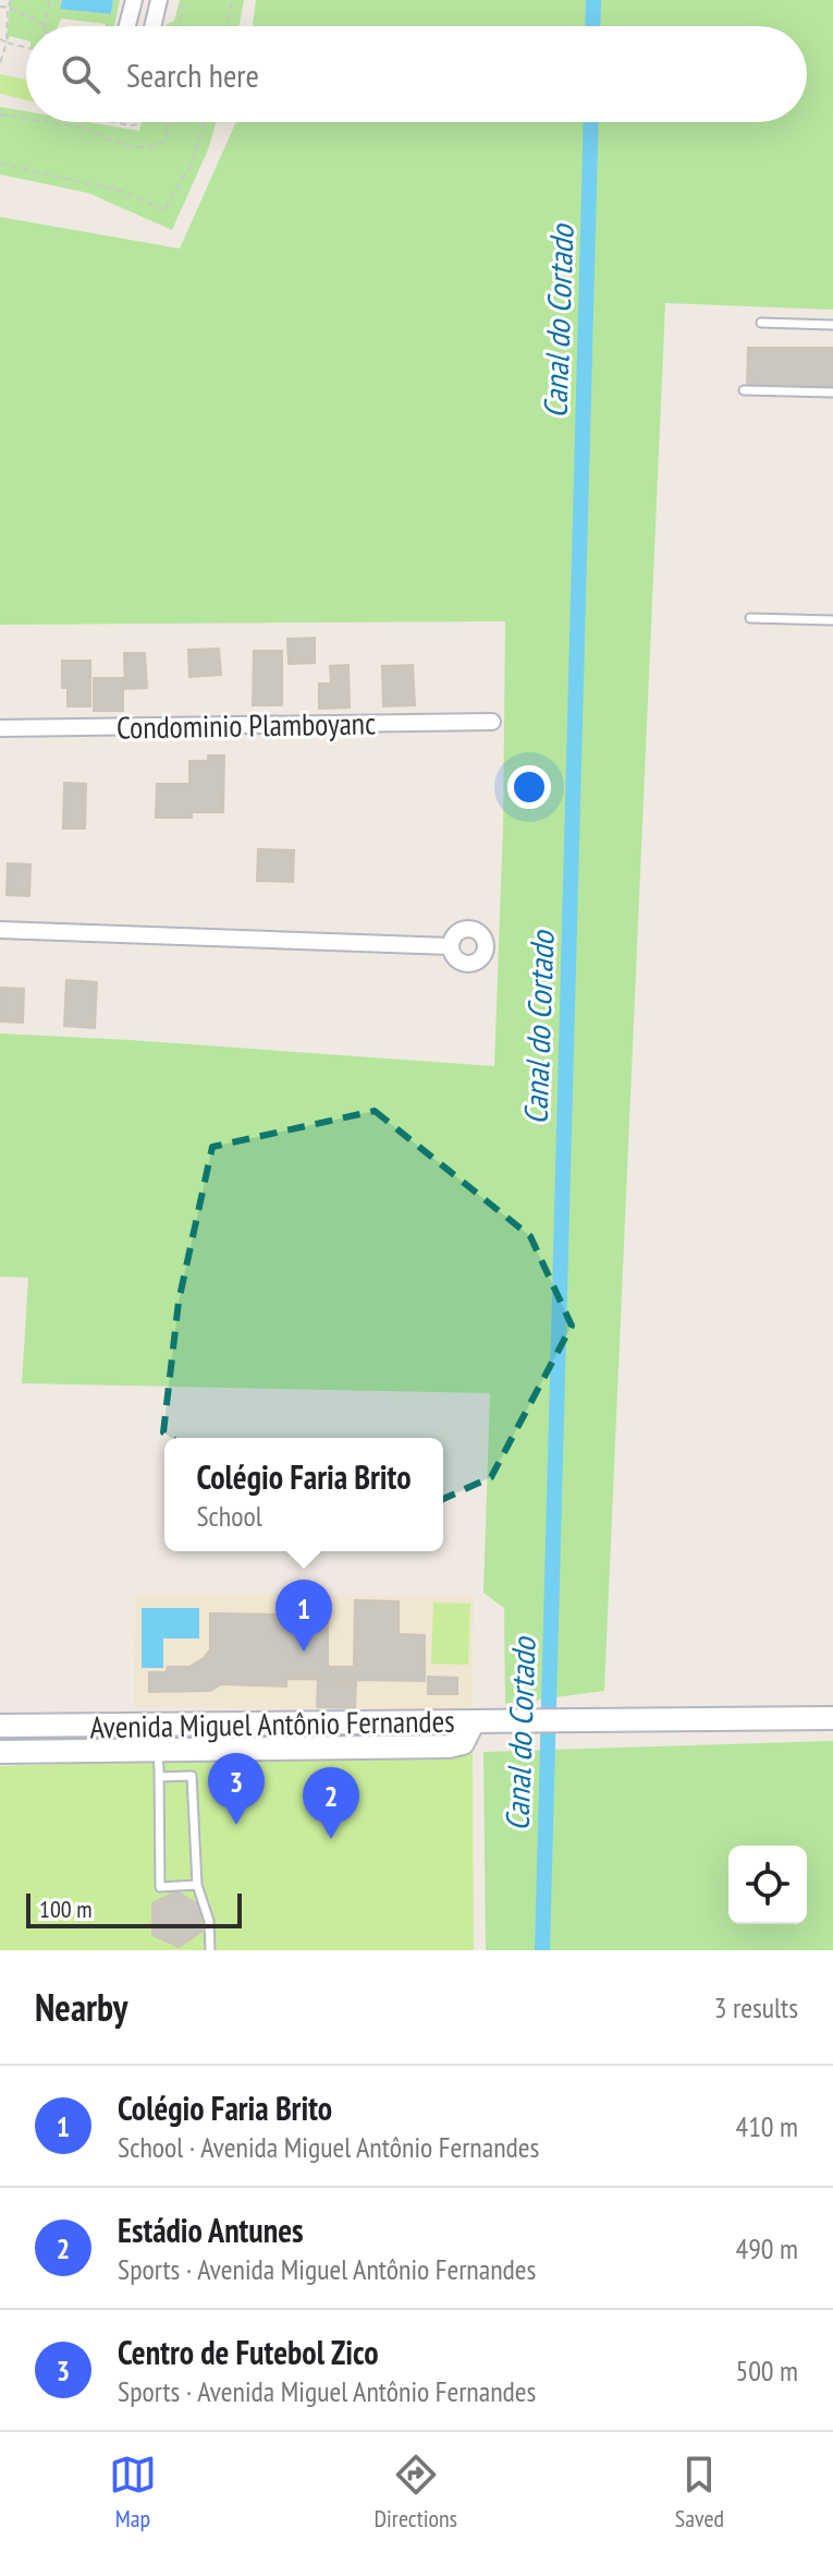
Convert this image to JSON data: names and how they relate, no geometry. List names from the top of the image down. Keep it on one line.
{"streets":{"street":["Condominio Plamboyanc","Avenida Miguel Antônio Fernandes"]},"water":["Canal do Cortado"],"scale_bar":"100 m","page":{"search":"Search here","popup":["Colégio Faria Brito","School"],"pins":["1","3","2"],"scale":"100 m","heading":["Nearby","3 results"],"list":[{"mark":"1","name":"Colégio Faria Brito","note":"School · Avenida Miguel Antônio Fernandes","value":"410 m"},{"mark":"2","name":"Estádio Antunes","note":"Sports · Avenida Miguel Antônio Fernandes","value":"490 m"},{"mark":"3","name":"Centro de Futebol Zico","note":"Sports · Avenida Miguel Antônio Fernandes","value":"500 m"}],"nav":["Map","Directions","Saved"]}}
